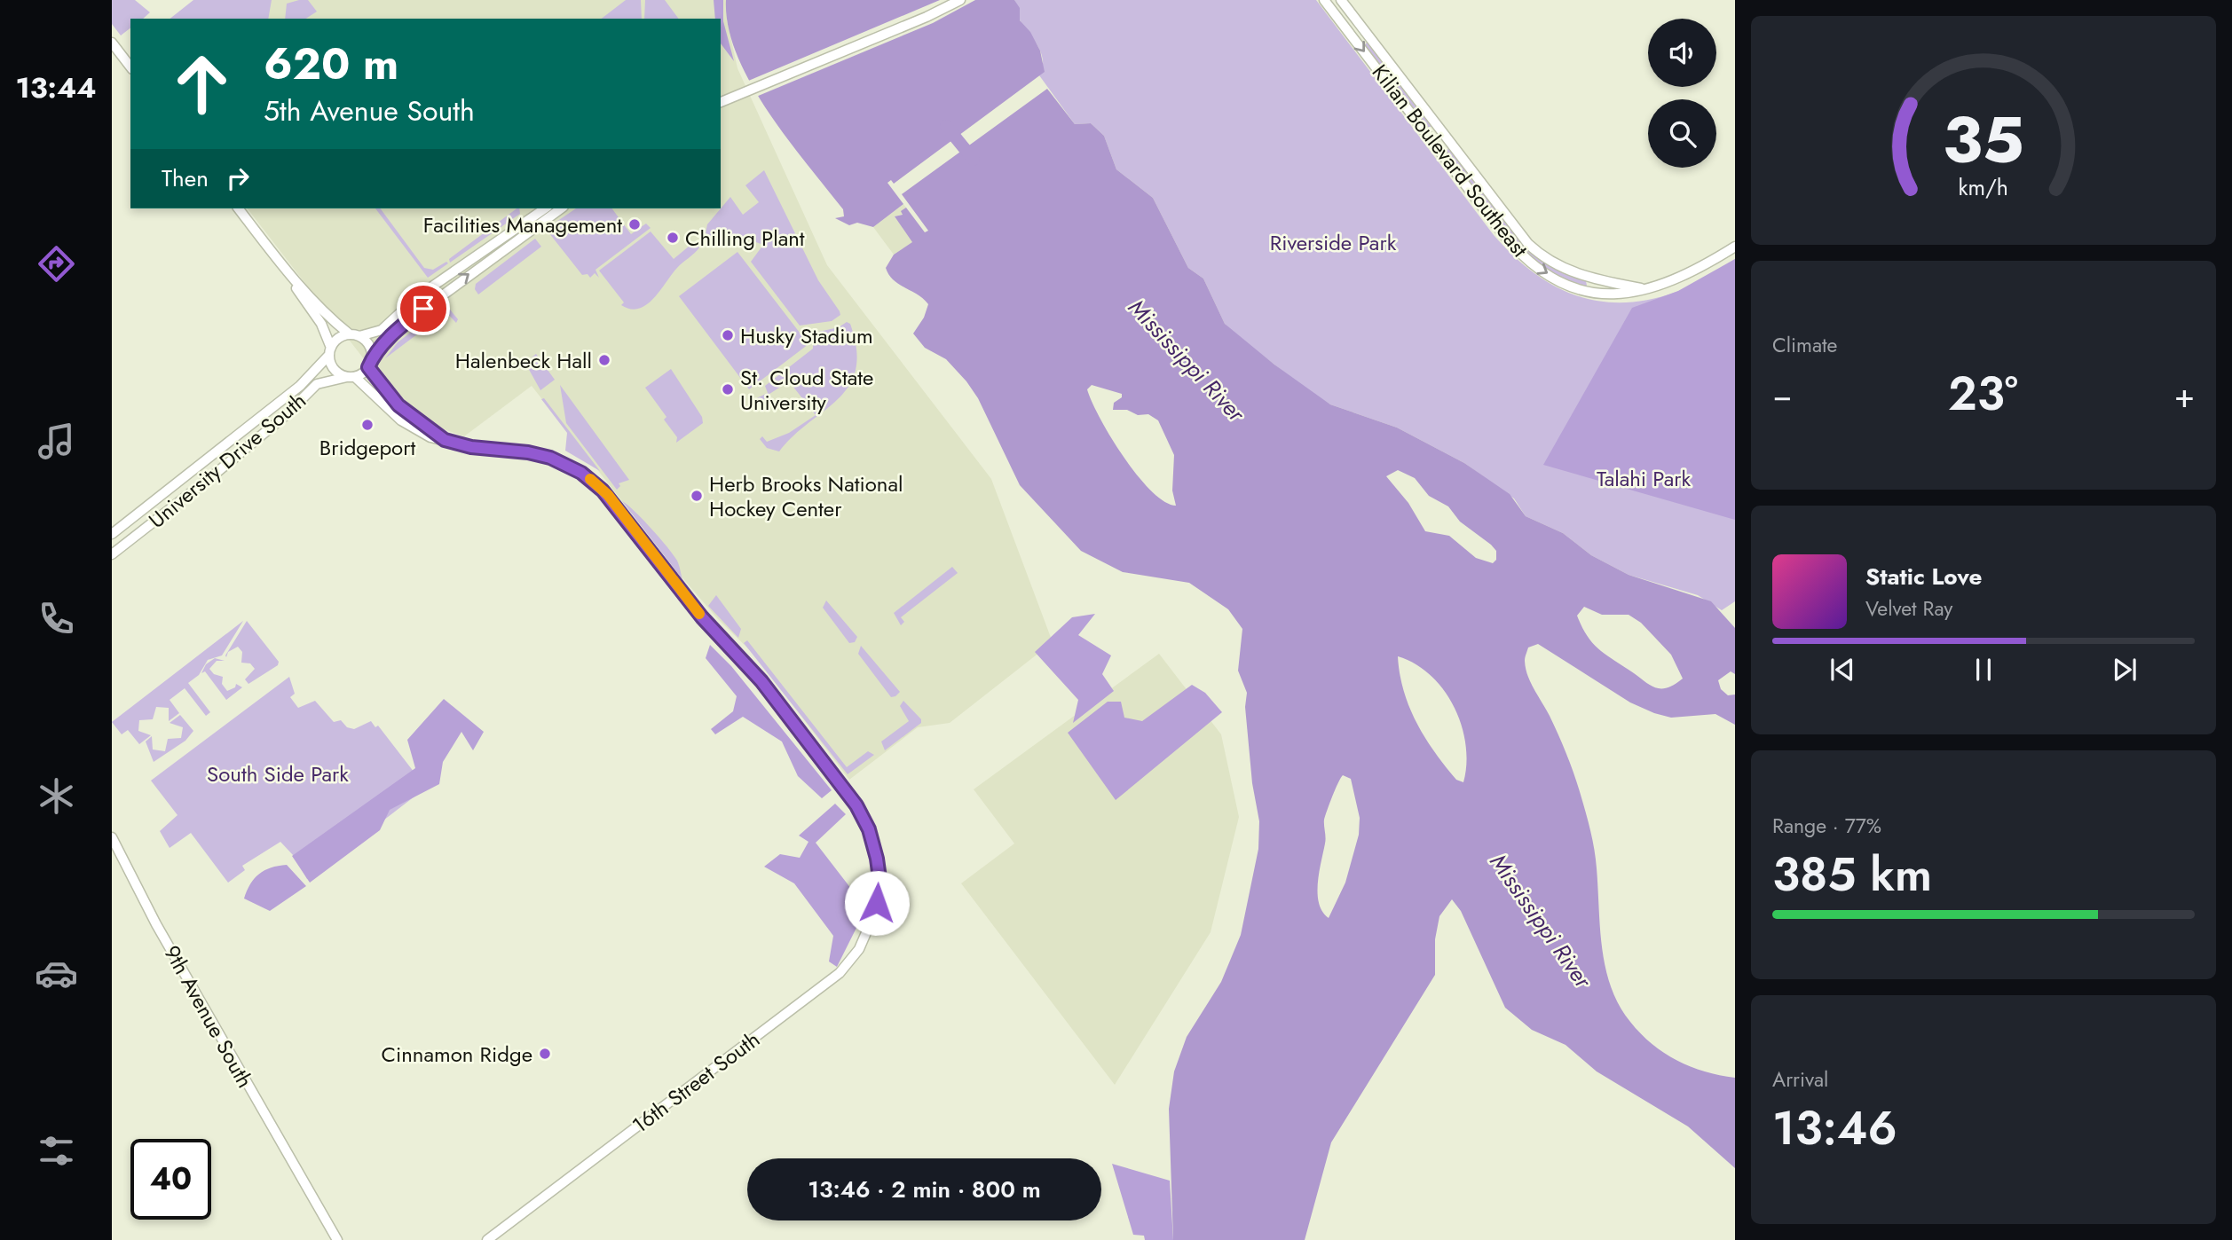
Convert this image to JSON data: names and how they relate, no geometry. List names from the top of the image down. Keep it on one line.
{"streets":{"street":["Kilian Boulevard Southeast","University Drive South","9th Avenue South","16th Street South"]},"crossings":[["University Drive South","16th Street South"]],"water":["Mississippi River"],"parks":["Riverside Park","Talahi Park","South Side Park"],"places":["Facilities Management","Chilling Plant","Husky Stadium","Halenbeck Hall","St. Cloud State University","Bridgeport","Herb Brooks National Hockey Center","Cinnamon Ridge"],"page":{"tabs":"13:44","turn":["620 m","5th Avenue South"],"then":"Then","tile":["Climate",["Range · 77%","385 km"],["Arrival","13:46"]],"heat":["−","23°","+"],"song":["Static Love","Velvet Ray"],"limit":"40","trip":"13:46 · 2 min · 800 m","gauge":["35","km/h"]}}
